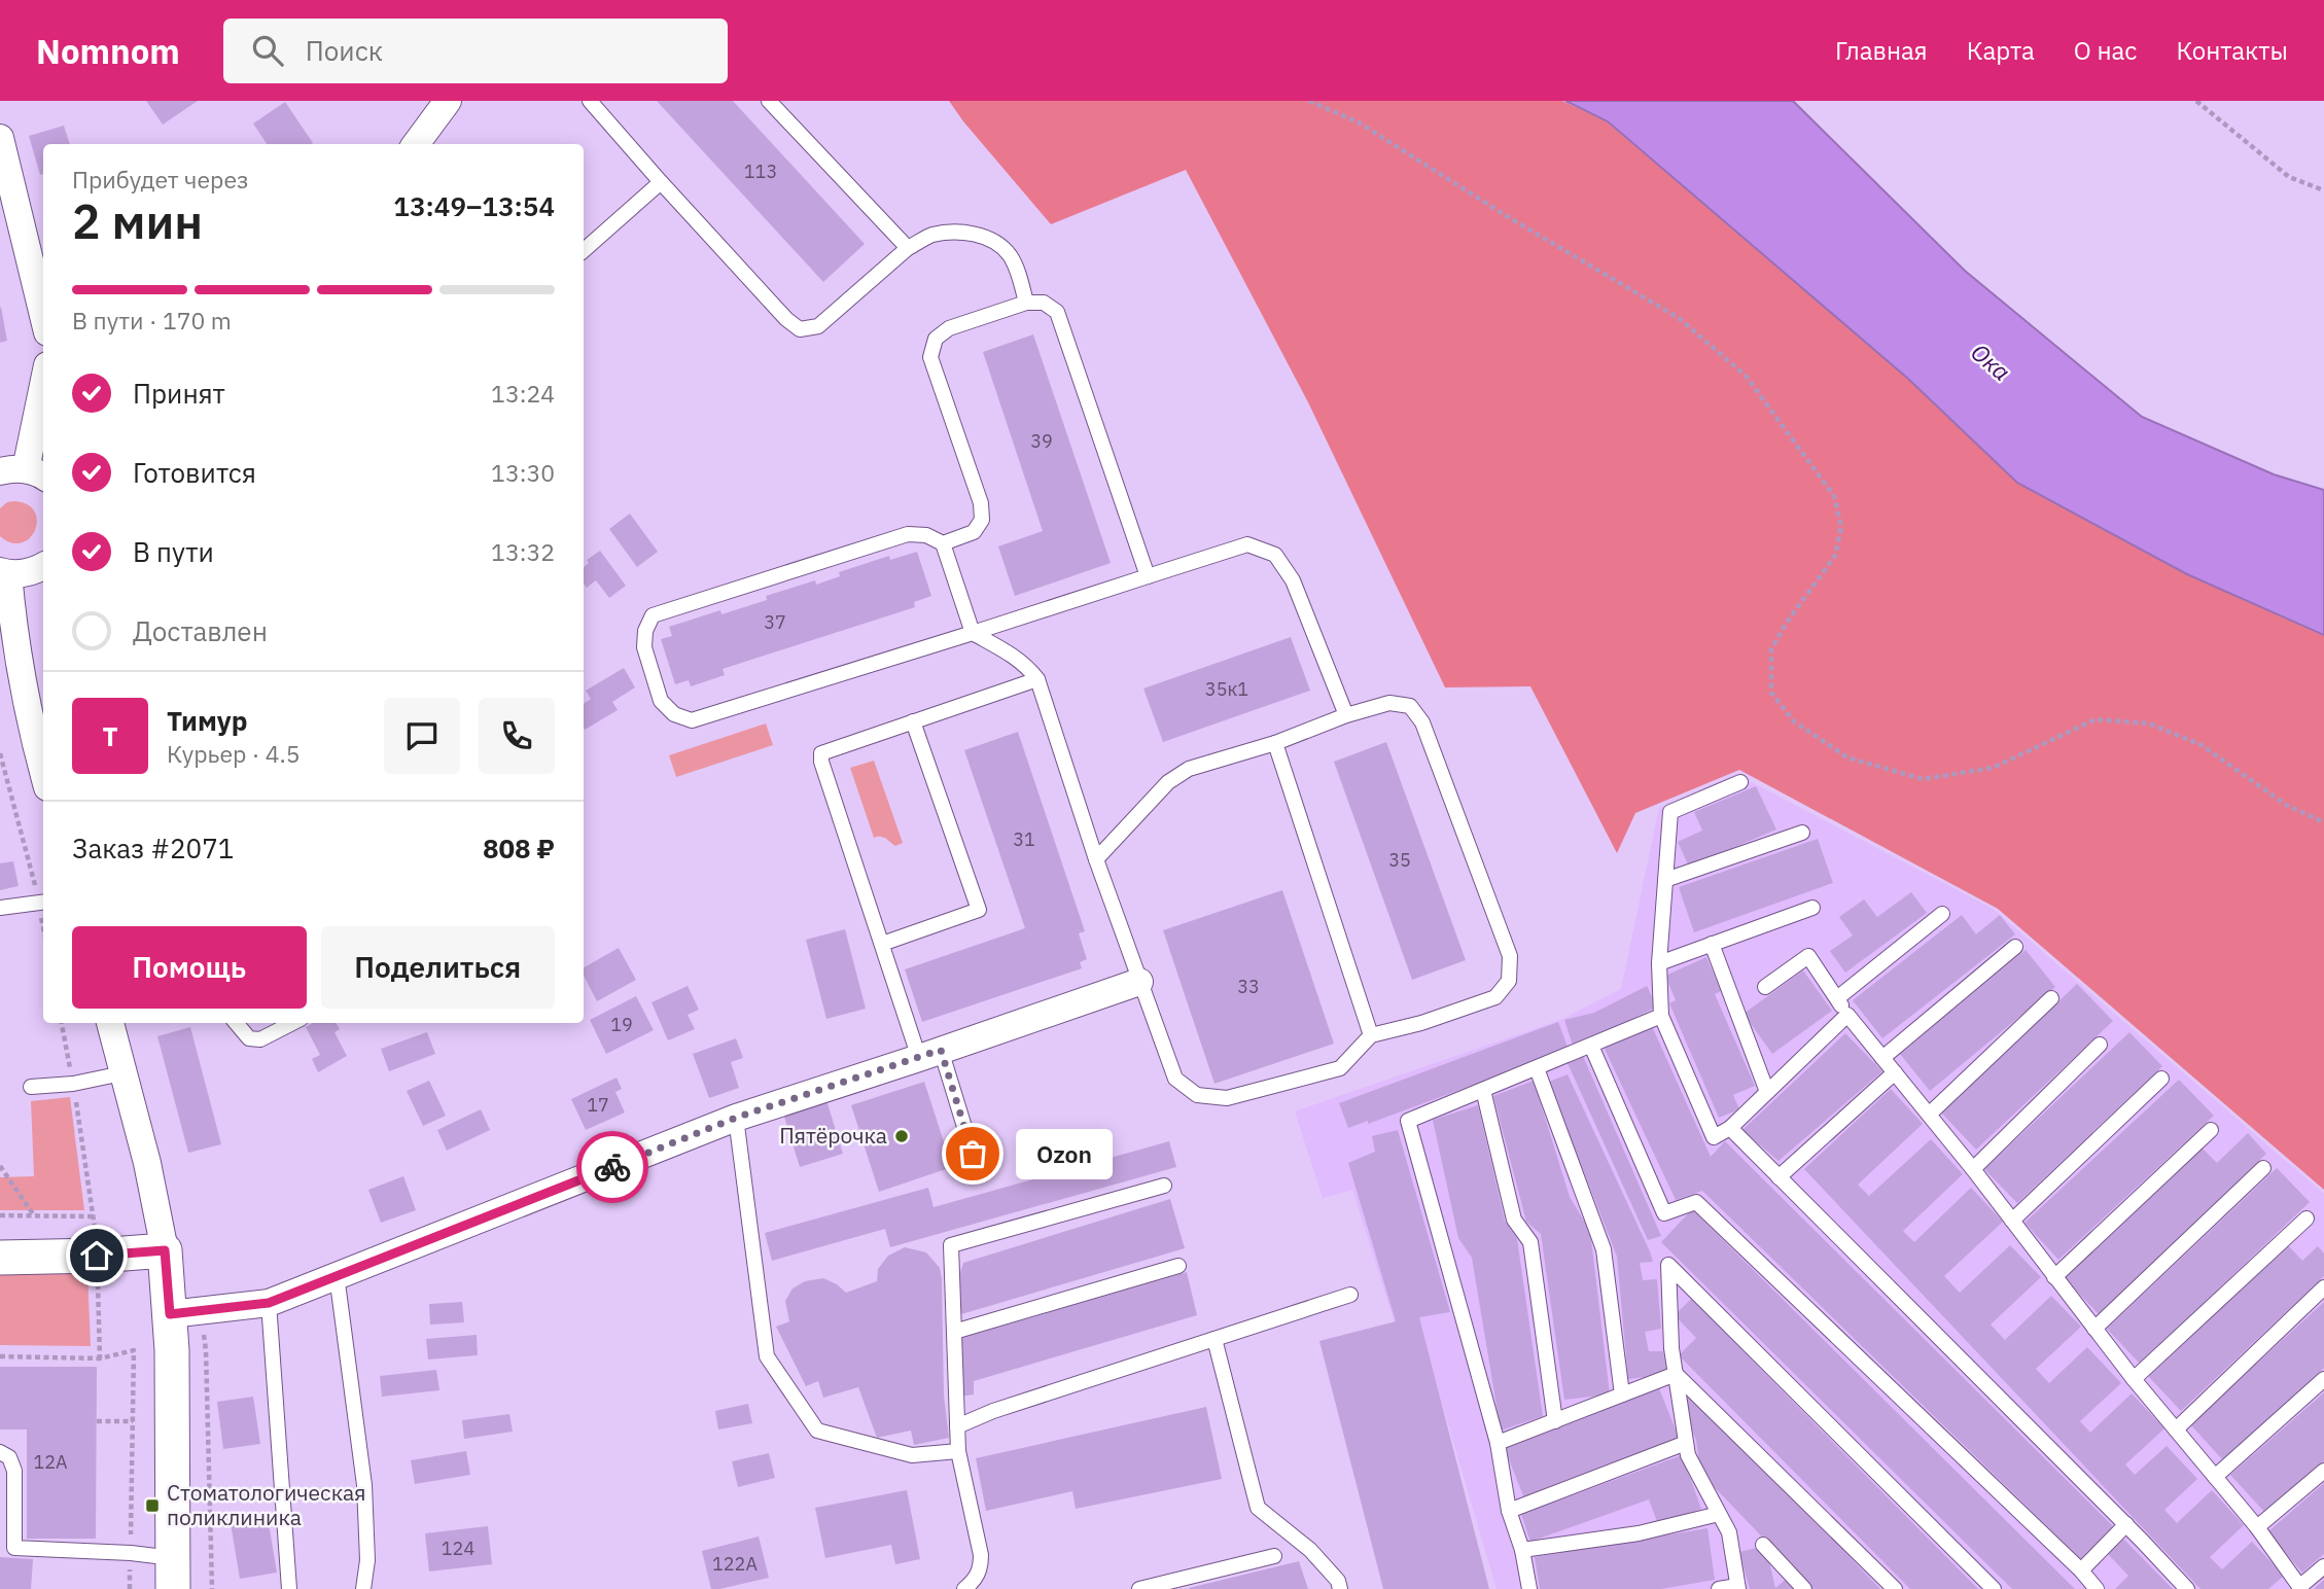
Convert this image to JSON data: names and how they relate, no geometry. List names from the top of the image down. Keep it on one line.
{"water":["Ока"],"places":{"other":["Пятёрочка","Ozon"],"transit":["Стоматологическая поликлиника"]},"house_numbers":["113","39","37","35к1","31","35","33","19","17","12А","124","122А"],"page":{"header":"Nomnom","search":"Поиск","nav":["Главная","Карта","О нас","Контакты"],"heading":["2 мин","Прибудет через","13:49–13:54"],"panel":["Тимур","Курьер · 4.5","Заказ #2071","808 ₽"],"bar":"В пути · 170 m","list":[["Принят","13:24"],["Готовится","13:30"],["В пути","13:32"],"Доставлен"],"round":"Т","buttons":["Помощь","Поделиться"],"bubble":"Ozon"}}
